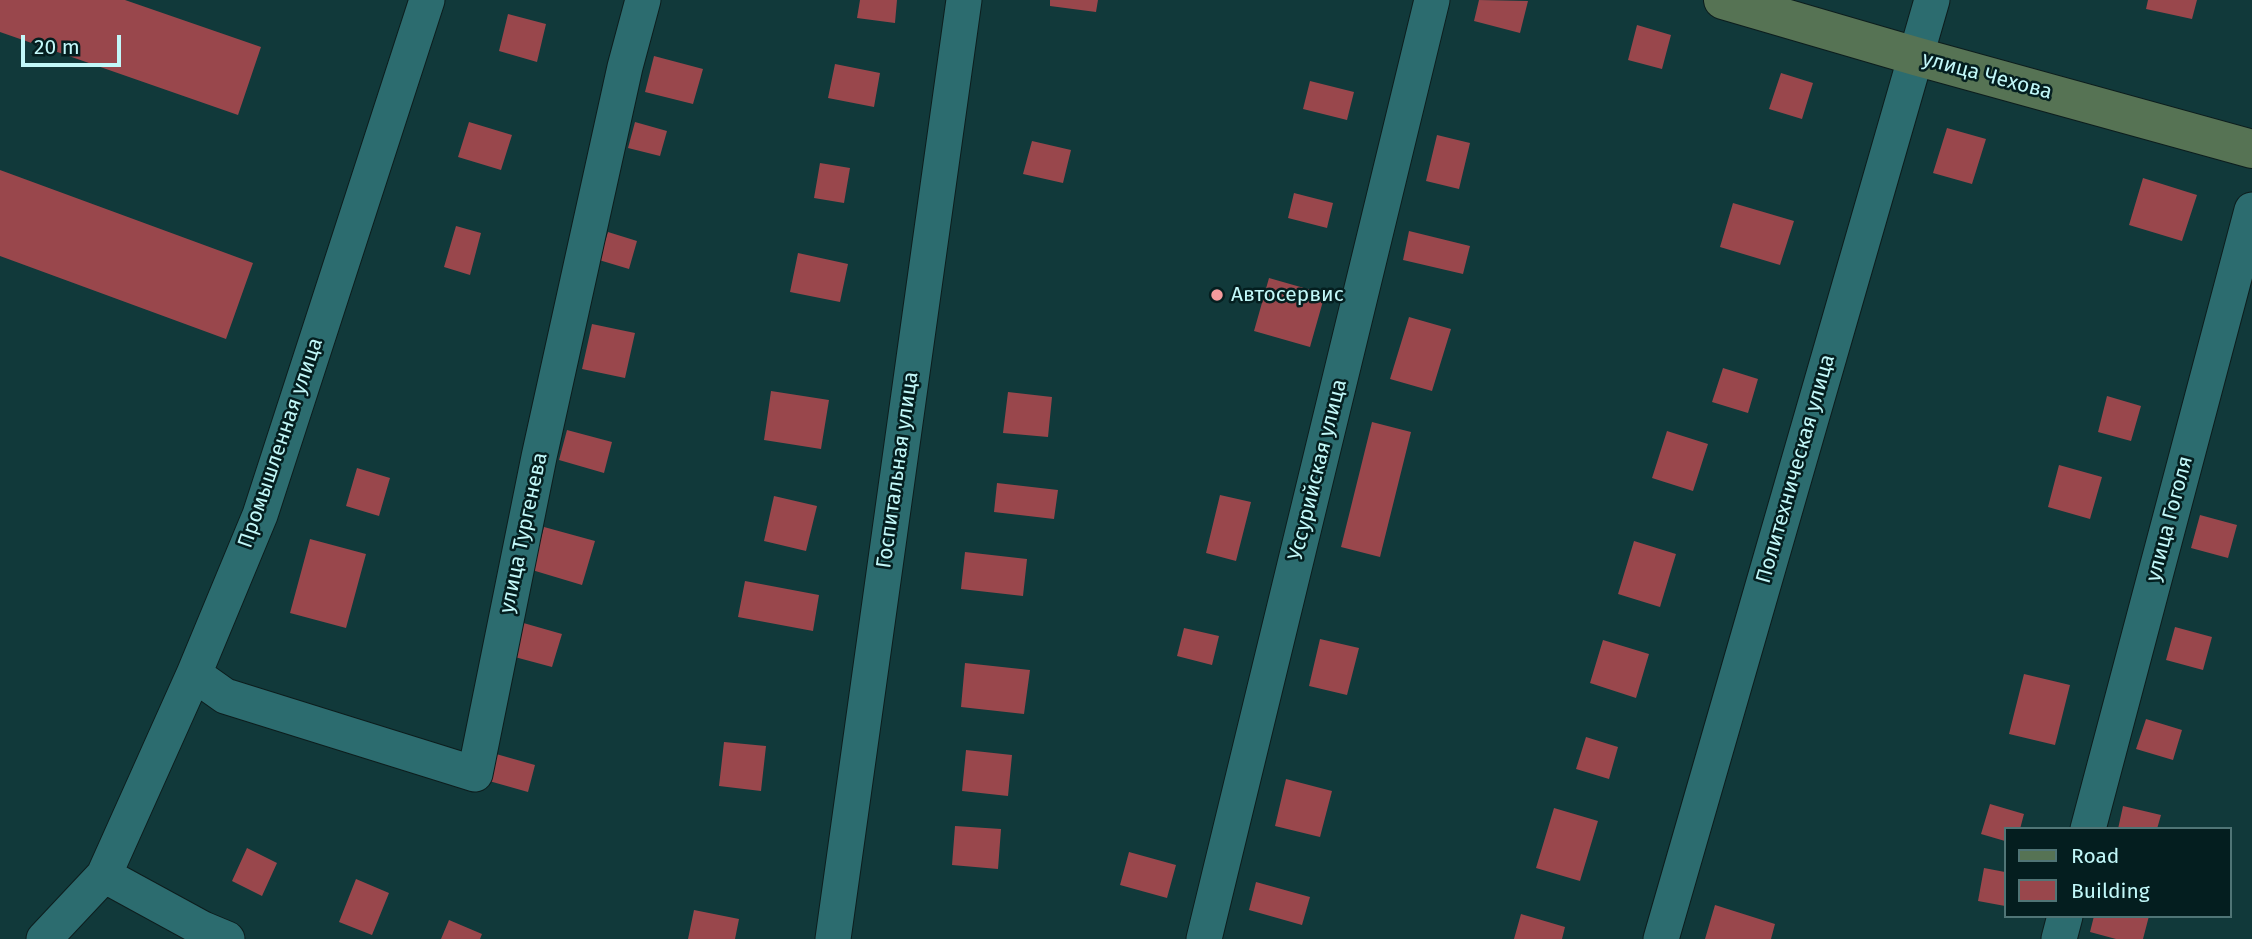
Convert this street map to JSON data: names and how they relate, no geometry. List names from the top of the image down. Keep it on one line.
{"streets":{"main road":["улица Чехова"],"street":["Промышленная улица","Политехническая улица","Госпитальная улица","Уссурийская улица","улица Гоголя","улица Тургенева"]},"crossings":[["улица Чехова","Политехническая улица"],["Промышленная улица","улица Тургенева"]],"places":["Автосервис"],"legend":["Road","Building"],"scale_bar":"20 m"}
